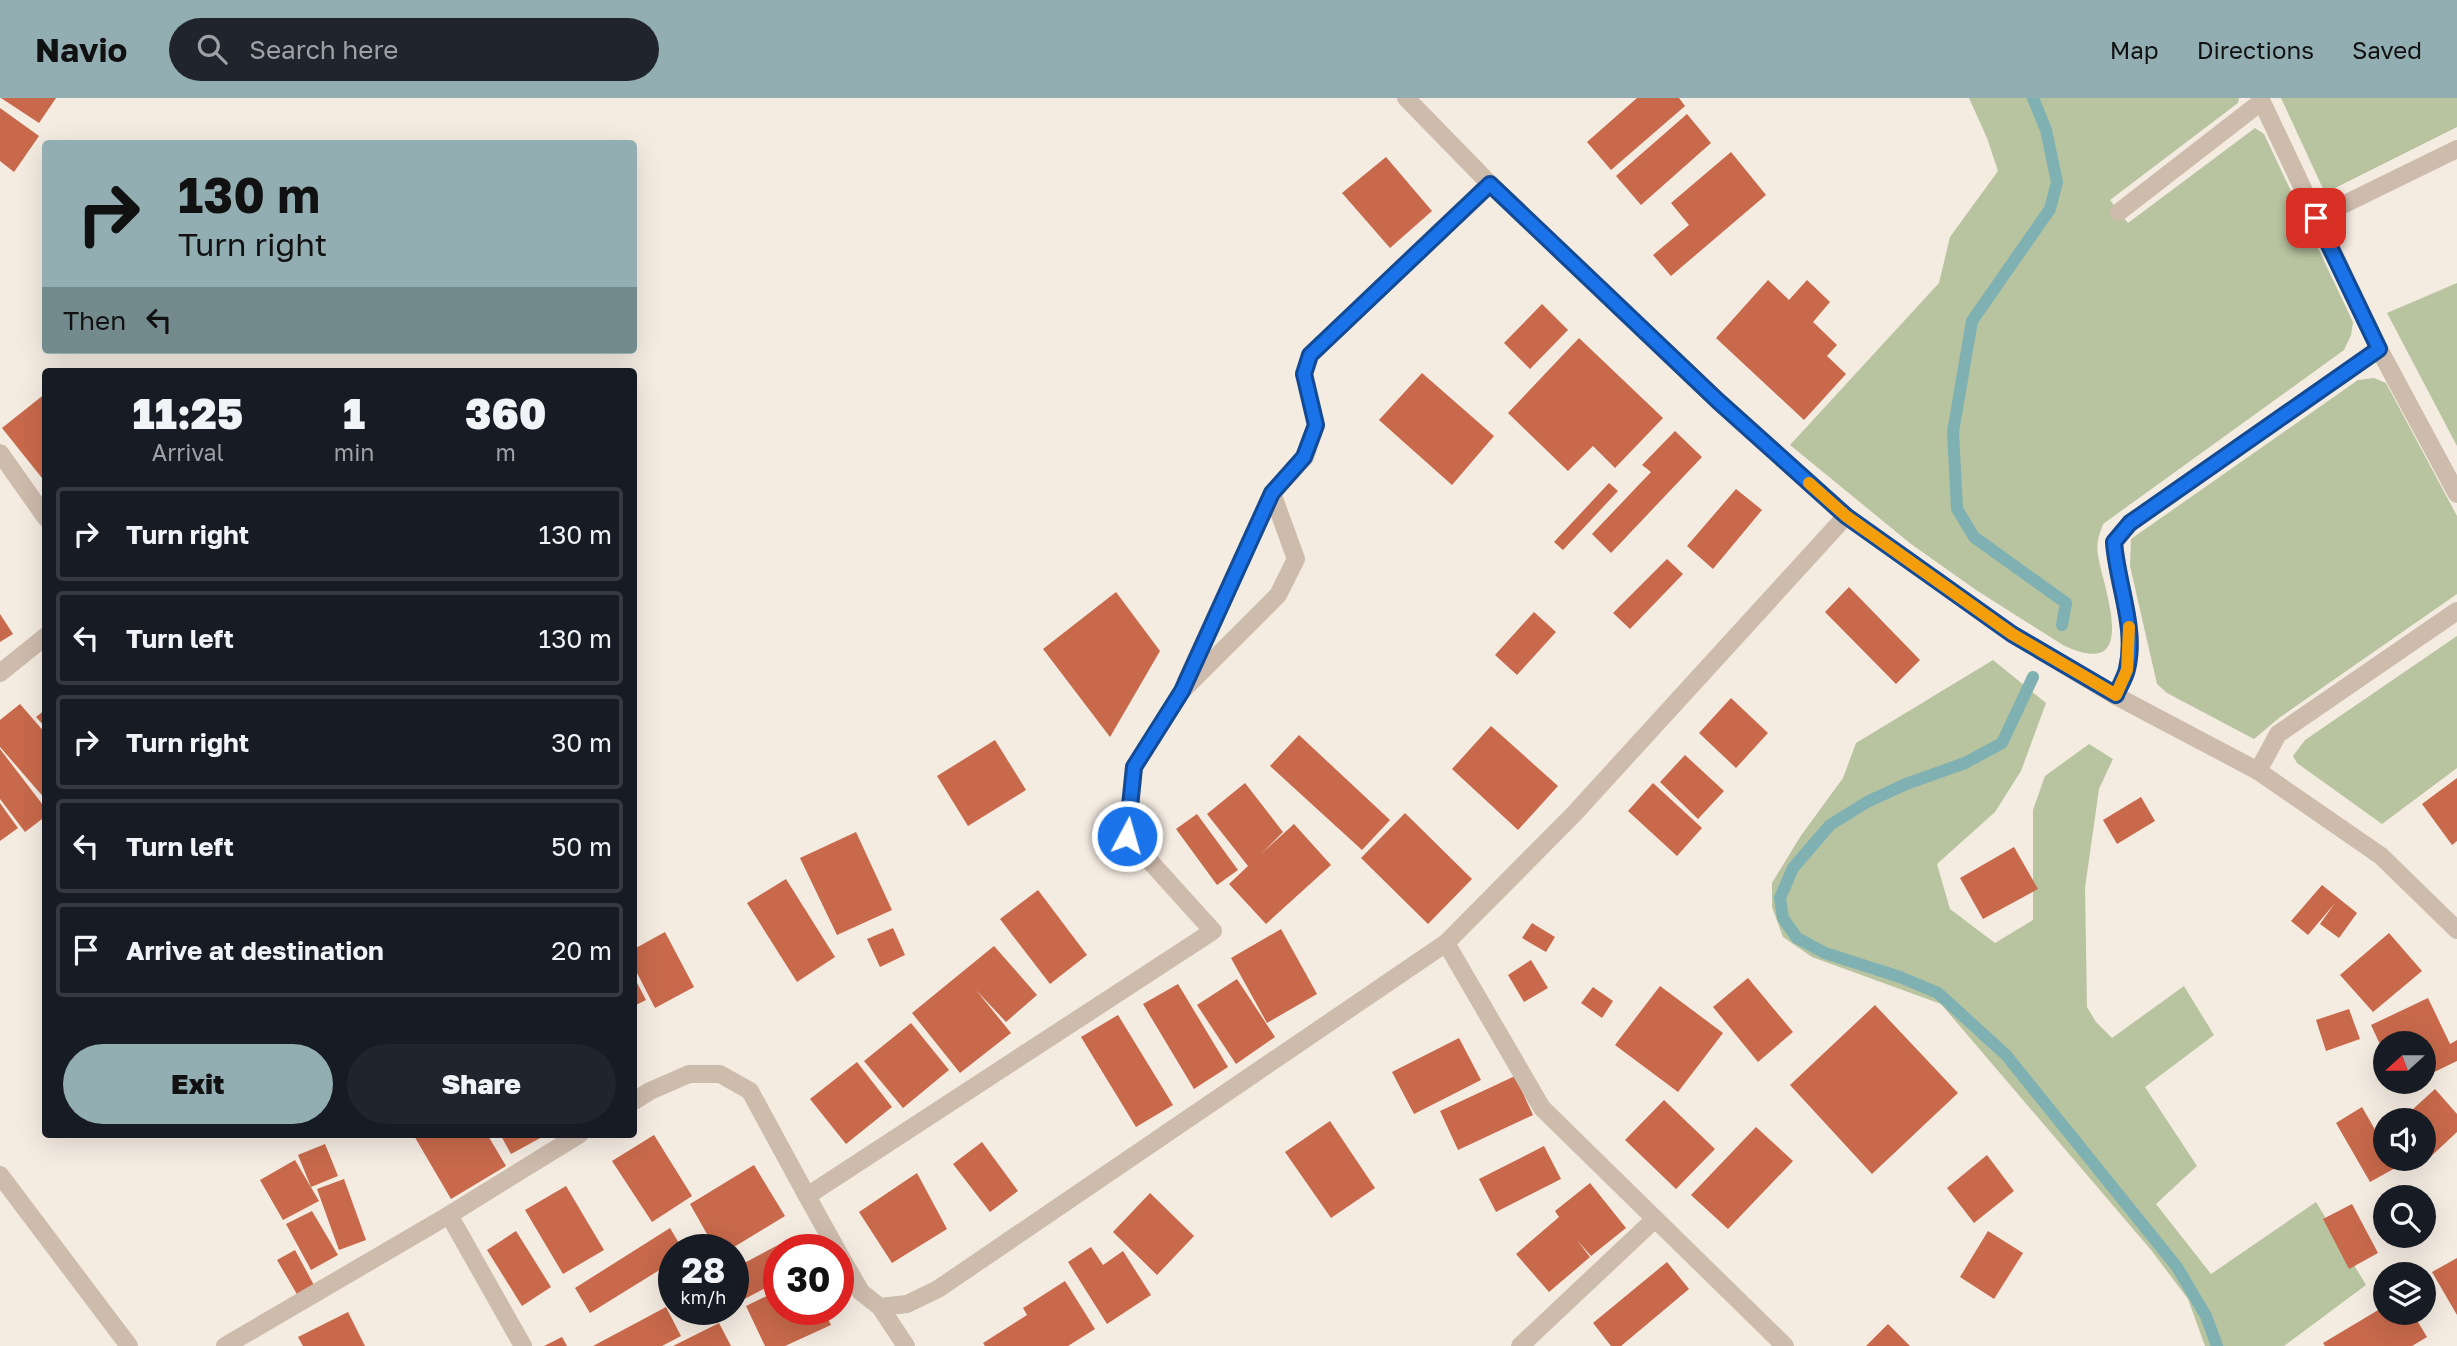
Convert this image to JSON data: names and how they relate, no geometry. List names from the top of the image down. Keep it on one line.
{"north":"left","page":{"header":"Navio","search":"Search here","nav":["Map","Directions","Saved"],"turn":["130 m","Turn right"],"then":"Then","eta":["11:25","Arrival","1","min","360","m"],"list":[{"name":"Turn right","value":"130 m"},{"name":"Turn left","value":"130 m"},{"name":"Turn right","value":"30 m"},{"name":"Turn left","value":"50 m"},{"name":"Arrive at destination","value":"20 m"}],"buttons":["Exit","Share"],"speed":"28 km/h","limit":"30"}}
